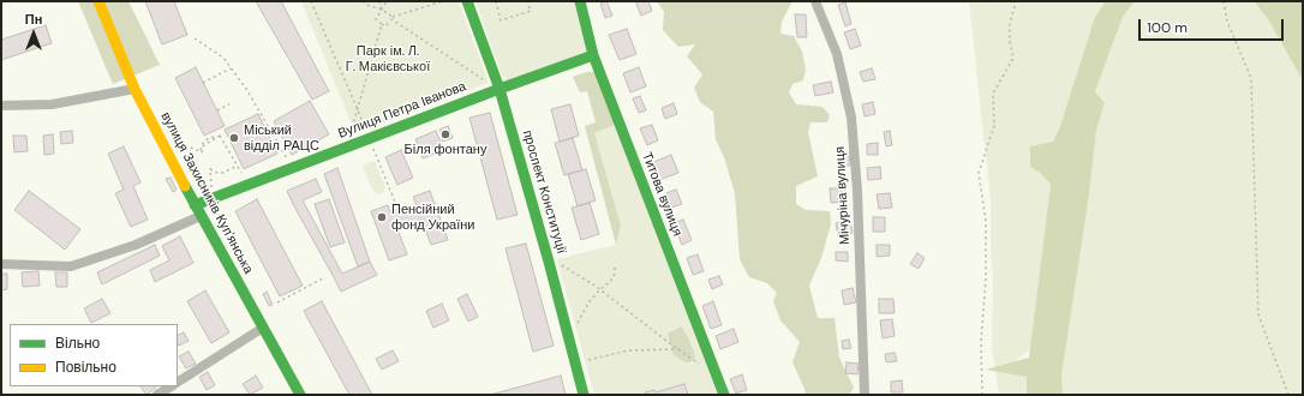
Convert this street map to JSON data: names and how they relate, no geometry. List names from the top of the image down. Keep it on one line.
{"streets":{"street":["Вулиця Петра Іванова","проспект Конституції","вулиця Захисників Куп'янська","Титова вулиця","Мічуріна вулиця"]},"crossings":[["Вулиця Петра Іванова","проспект Конституції"],["Вулиця Петра Іванова","вулиця Захисників Куп'янська"],["Вулиця Петра Іванова","Титова вулиця"]],"parks":["Парк ім. Л. Г. Макієвської"],"places":["Біля фонтану","Міський відділ РАЦС","Пенсійний фонд України"],"legend":["Вільно","Повільно"],"scale_bar":"100 m","north":"top"}
